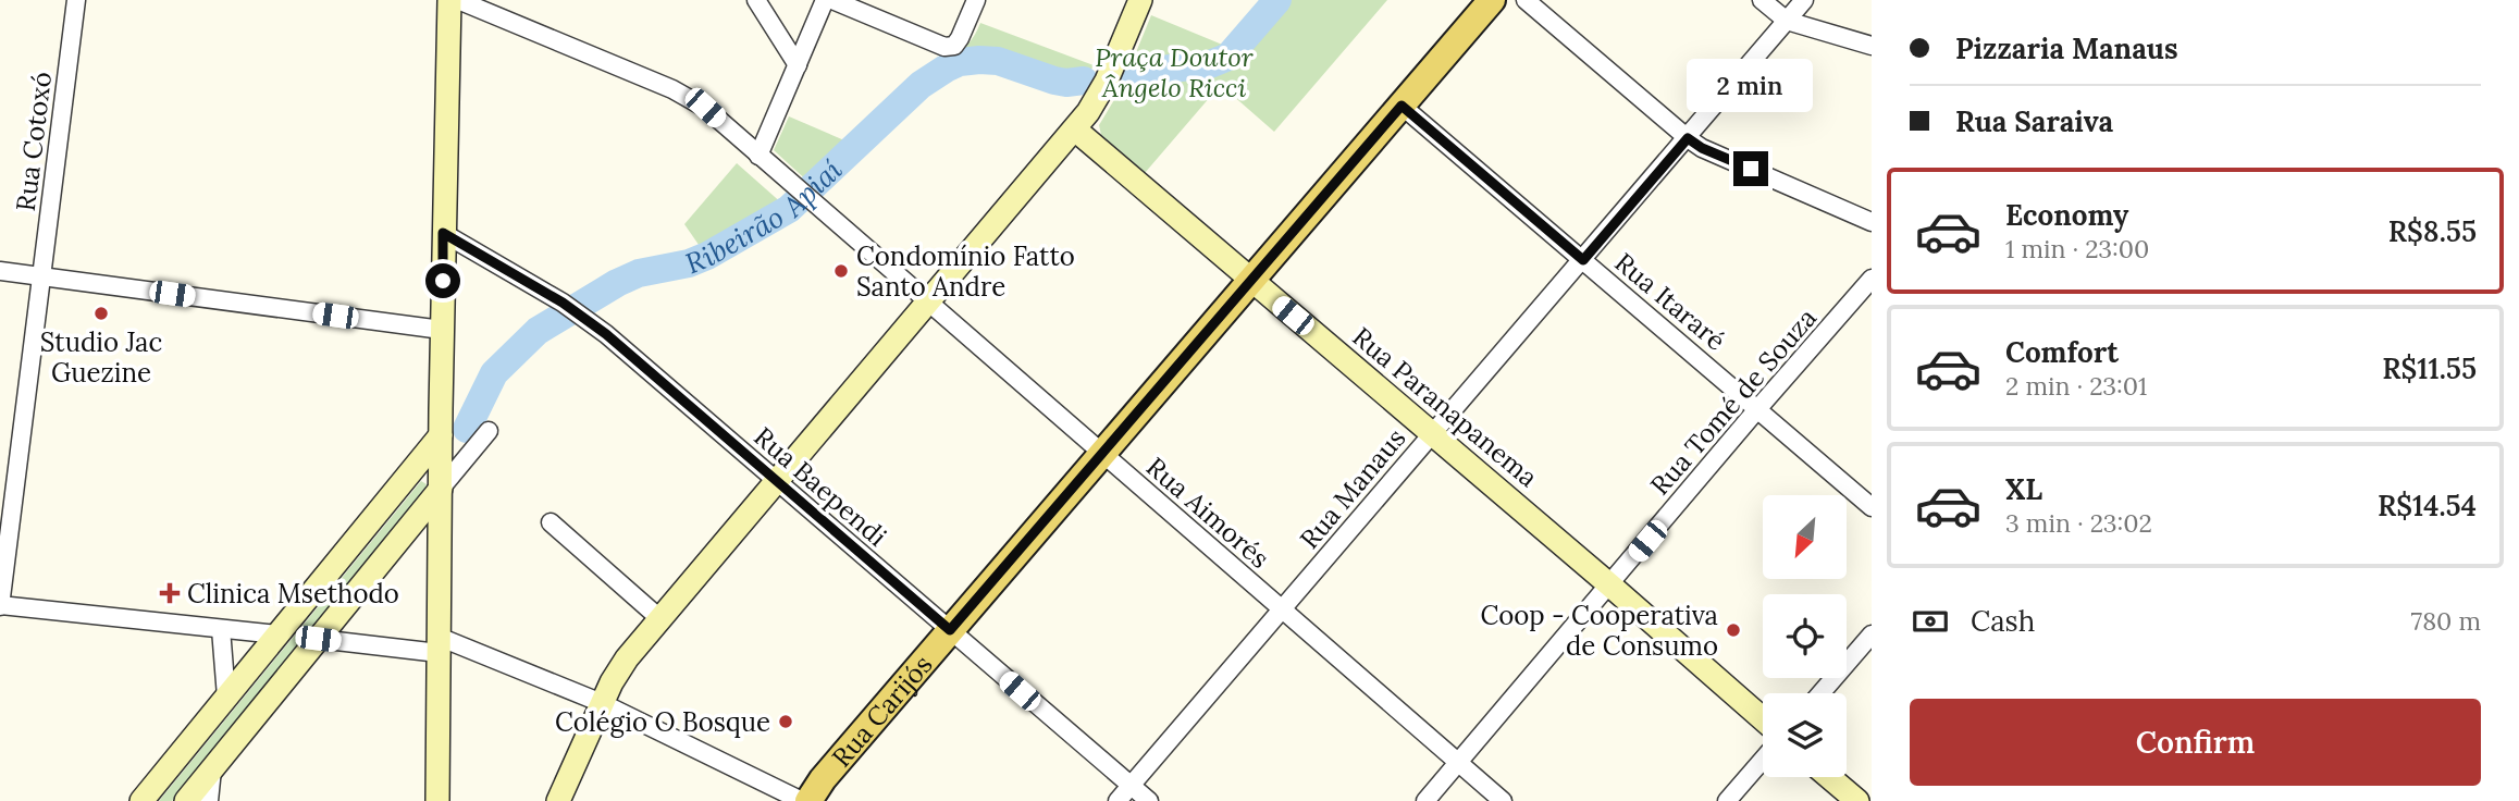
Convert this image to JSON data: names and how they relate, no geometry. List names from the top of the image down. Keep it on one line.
{"streets":{"main road":["Rua Carijós"],"street":["Rua Cotoxó","Rua Itararé","Rua Tomé de Souza","Rua Paranapanema","Rua Baependi","Rua Manaus","Rua Aimorés"]},"crossings":[["Rua Itararé","Rua Tomé de Souza"],["Rua Itararé","Rua Manaus"],["Rua Itararé","Rua Carijós"],["Rua Tomé de Souza","Rua Paranapanema"],["Rua Tomé de Souza","Rua Aimorés"],["Rua Paranapanema","Rua Manaus"],["Rua Paranapanema","Rua Carijós"],["Rua Baependi","Rua Manaus"],["Rua Baependi","Rua Carijós"],["Rua Manaus","Rua Aimorés"],["Rua Aimorés","Rua Carijós"]],"water":["Ribeirão Apiaí"],"parks":["Praça Doutor Ângelo Ricci"],"places":{"other":["Condomínio Fatto Santo Andre","Studio Jac Guezine","Coop - Cooperativa de Consumo","Colégio O Bosque"],"health":["Clinica Msethodo"]},"north":"bottom left","page":{"banner":["Pizzaria Manaus","Rua Saraiva"],"bubble":"2 min","list":[{"name":"Economy","note":"1 min · 23:00","value":"R$8.55"},{"name":"Comfort","note":"2 min · 23:01","value":"R$11.55"},{"name":"XL","note":"3 min · 23:02","value":"R$14.54"}],"pay":["Cash","780 m"],"buttons":"Confirm"}}
